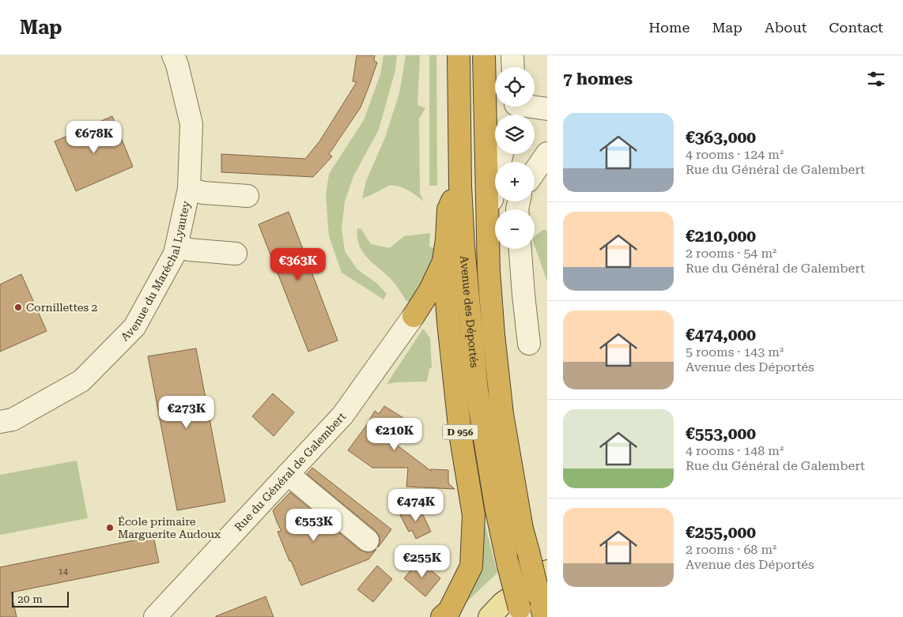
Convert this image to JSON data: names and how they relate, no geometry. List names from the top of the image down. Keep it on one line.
{"streets":{"highway":["Avenue des Déportés","D 956"],"street":["Avenue du Maréchal Lyautey","Rue du Général de Galembert"]},"crossings":[["Avenue des Déportés","D 956"]],"places":["Cornillettes 2","École primaire Marguerite Audoux"],"house_numbers":["14"],"scale_bar":"20 m","page":{"header":"Map","nav":["Home","Map","About","Contact"],"heading":"7 homes","map_buttons":["+","−"],"list":[{"name":"€363,000","note":"4 rooms · 124 m² · Rue du Général de Galembert"},{"name":"€210,000","note":"2 rooms · 54 m² · Rue du Général de Galembert"},{"name":"€474,000","note":"5 rooms · 143 m² · Avenue des Déportés"},{"name":"€553,000","note":"4 rooms · 148 m² · Rue du Général de Galembert"},{"name":"€255,000","note":"2 rooms · 68 m² · Avenue des Déportés"}],"price":["€678K","€363K","€273K","€210K","€474K","€553K","€255K"],"scale":"20 m"}}
